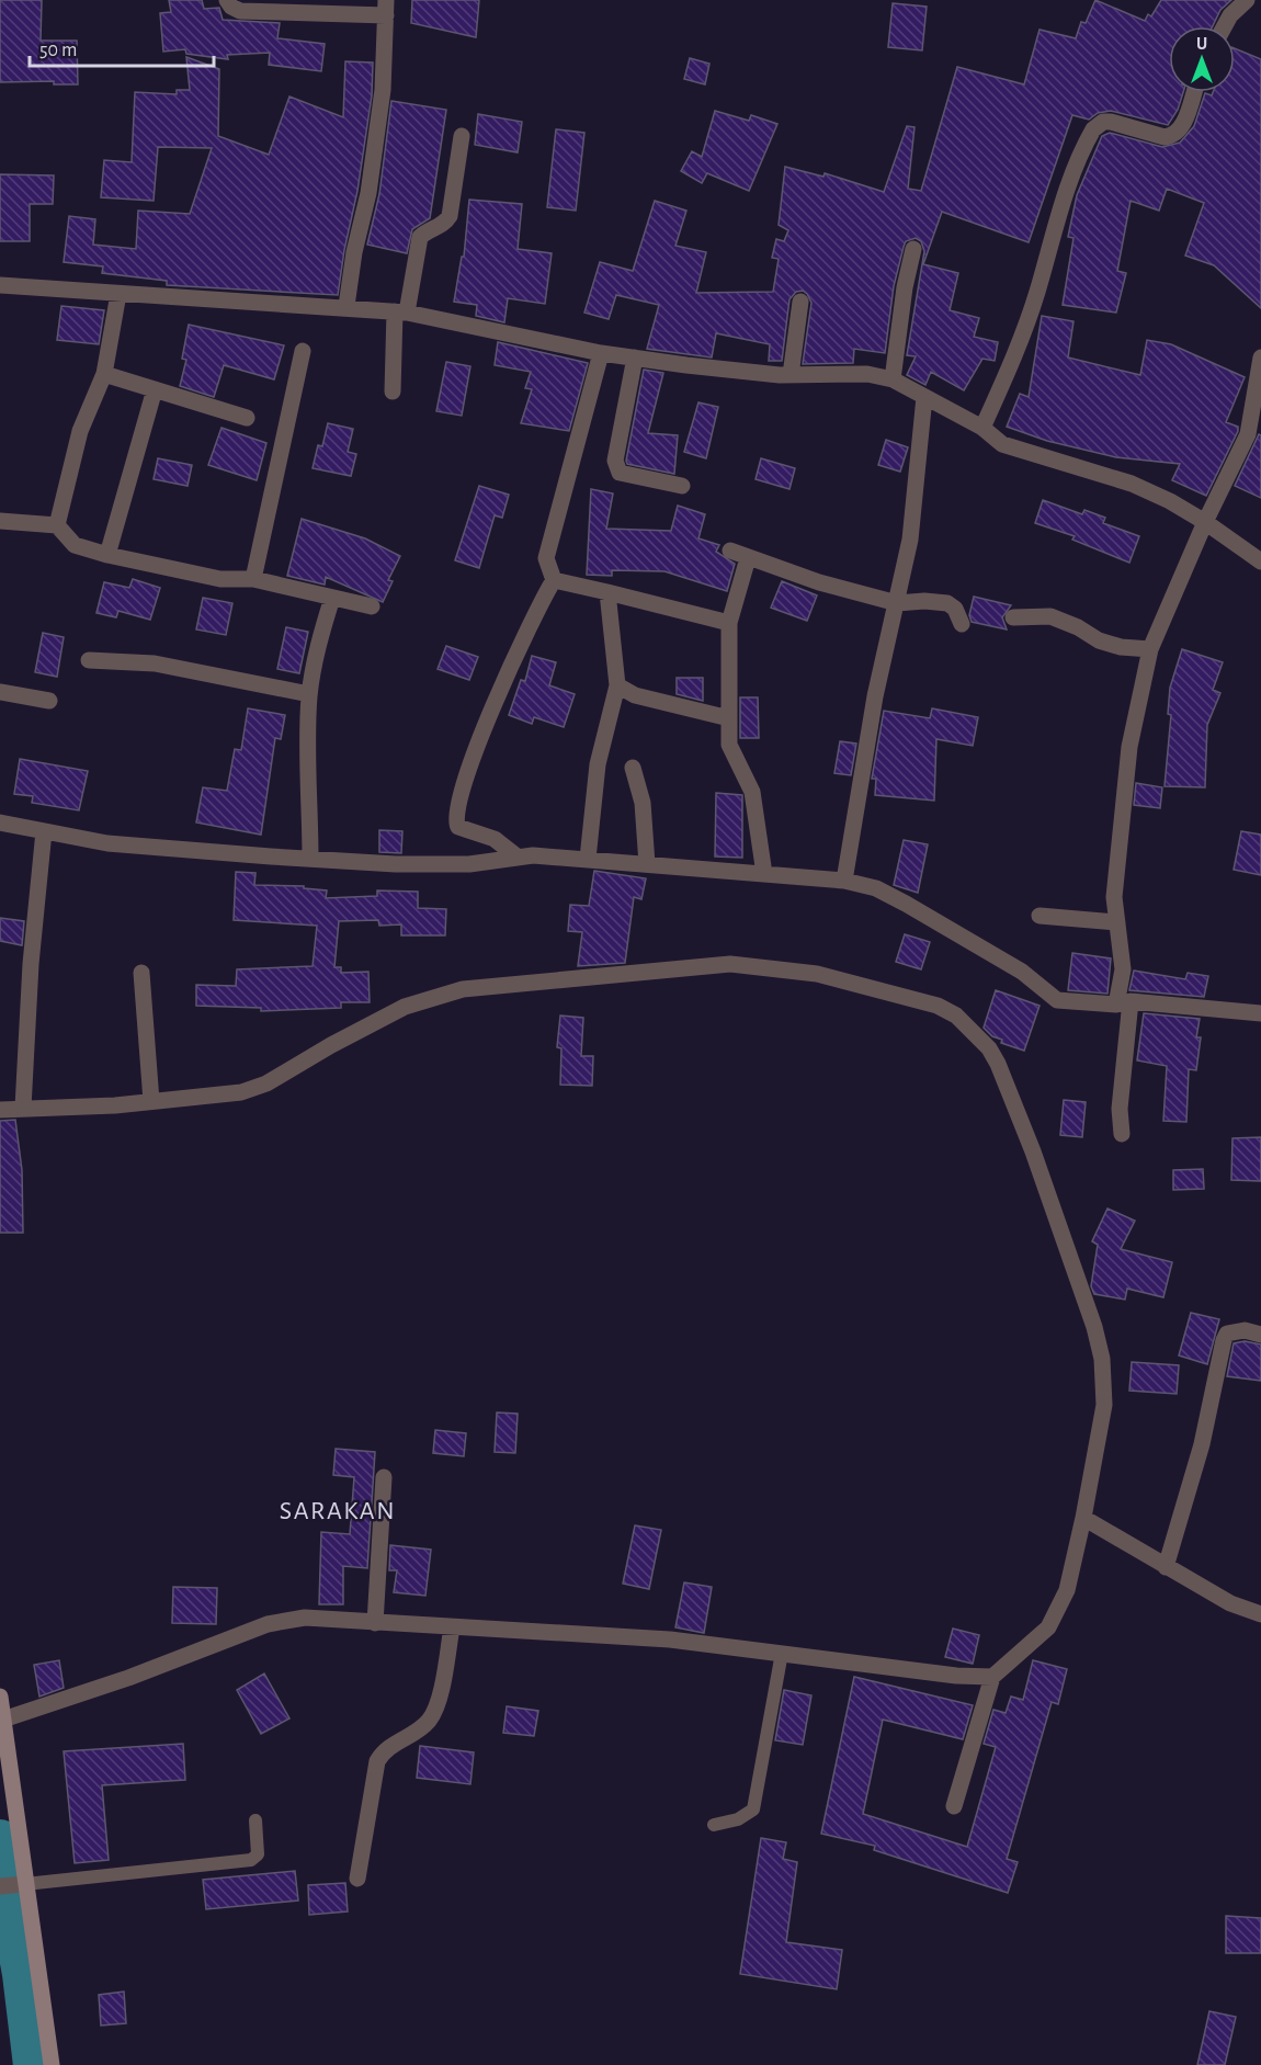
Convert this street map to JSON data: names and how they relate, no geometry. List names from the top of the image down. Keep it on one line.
{"districts":["SARAKAN"],"scale_bar":"50 m","north":"top"}
